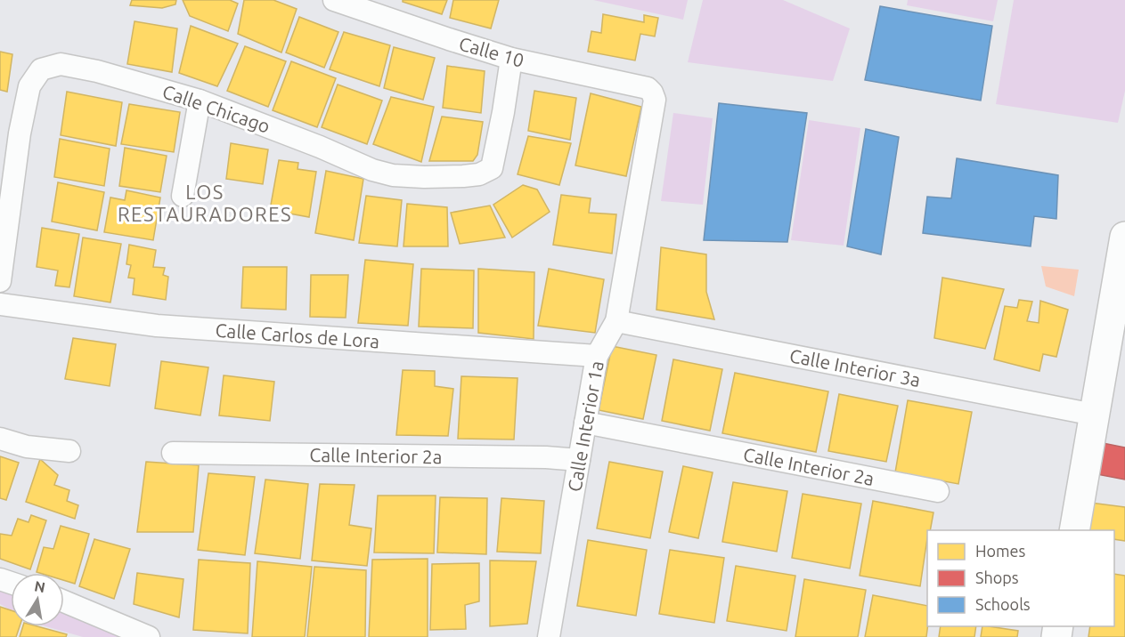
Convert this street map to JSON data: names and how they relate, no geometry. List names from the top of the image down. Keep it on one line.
{"streets":{"street":["Calle 10","Calle Chicago","Calle Carlos de Lora","Calle Interior 3a","Calle Interior 1a","Calle Interior 2a"]},"crossings":[["Calle 10","Calle Chicago"],["Calle 10","Calle Interior 1a"],["Calle Carlos de Lora","Calle Interior 1a"],["Calle Interior 3a","Calle Interior 1a"],["Calle Interior 1a","Calle Interior 2a"]],"districts":["LOS RESTAURADORES"],"legend":["Homes","Shops","Schools"],"north":"top"}
